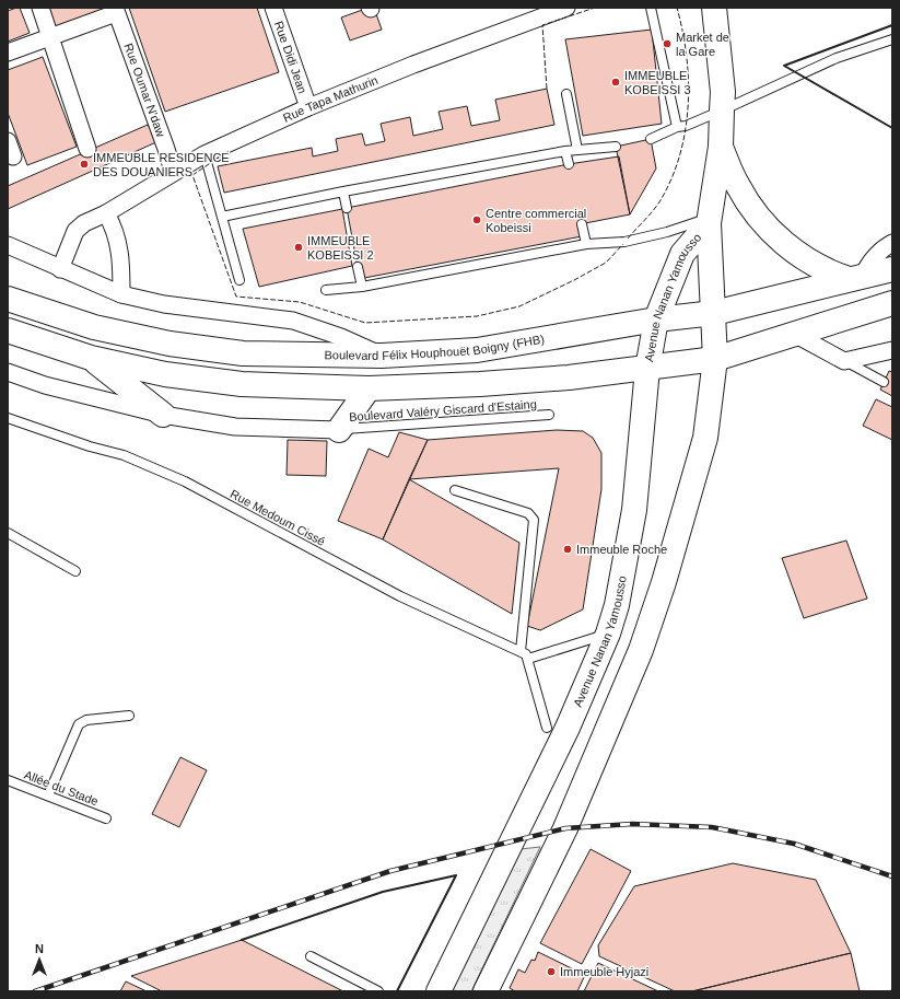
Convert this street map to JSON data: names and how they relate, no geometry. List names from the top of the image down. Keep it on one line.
{"streets":{"main road":["Avenue Nanan Yamousso","Boulevard Félix Houphouët Boigny (FHB)"],"street":["Rue Didi Jean","Rue Oumar N'daw","Rue Tapa Mathurin"],"lane":["Boulevard Valéry Giscard d'Estaing","Rue Medoum Cissé","Allée du Stade"]},"crossings":[["Rue Didi Jean","Rue Tapa Mathurin"],["Rue Oumar N'daw","Rue Tapa Mathurin"],["Avenue Nanan Yamousso","Boulevard Félix Houphouët Boigny (FHB)"]],"places":["Market de la Gare","IMMEUBLE KOBEISSI 3","IMMEUBLE RESIDENCE DES DOUANIERS","Centre commercial Kobeissi","IMMEUBLE KOBEISSI 2","Immeuble Roche","Immeuble Hyjazi"],"north":"top"}
